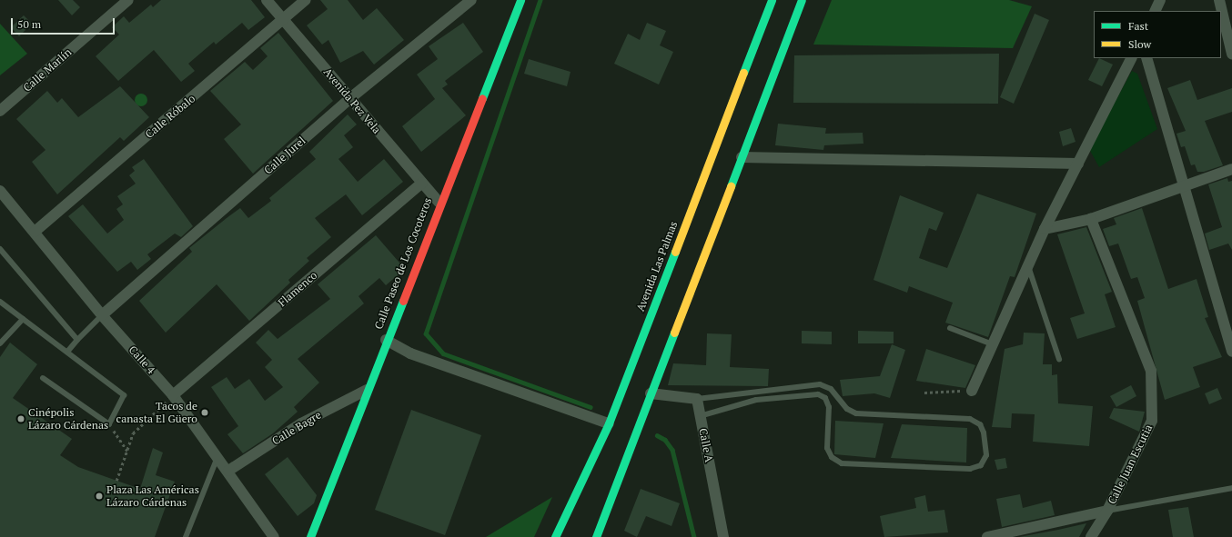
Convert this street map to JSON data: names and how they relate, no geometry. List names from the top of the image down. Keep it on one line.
{"streets":{"main road":["Calle Paseo de Los Cocoteros","Avenida Las Palmas"],"street":["Calle Marlín","Avenida Pez Vela","Calle Róbalo","Calle Jurel","Flamenco","Calle 4","Calle Bagre","Calle A","Calle Juan Escutia"]},"crossings":[["Avenida Pez Vela","Calle Róbalo"],["Avenida Pez Vela","Calle Jurel"],["Avenida Pez Vela","Calle Paseo de Los Cocoteros"],["Avenida Pez Vela","Flamenco"],["Calle Róbalo","Calle 4"],["Calle Jurel","Calle 4"],["Calle Paseo de Los Cocoteros","Calle Bagre"],["Flamenco","Calle 4"],["Calle 4","Calle Bagre"]],"places":["Tacos de canasta El Güero","Cinépolis Lázaro Cárdenas","Plaza Las Américas Lázaro Cárdenas"],"legend":["Fast","Slow"],"scale_bar":"50 m"}
